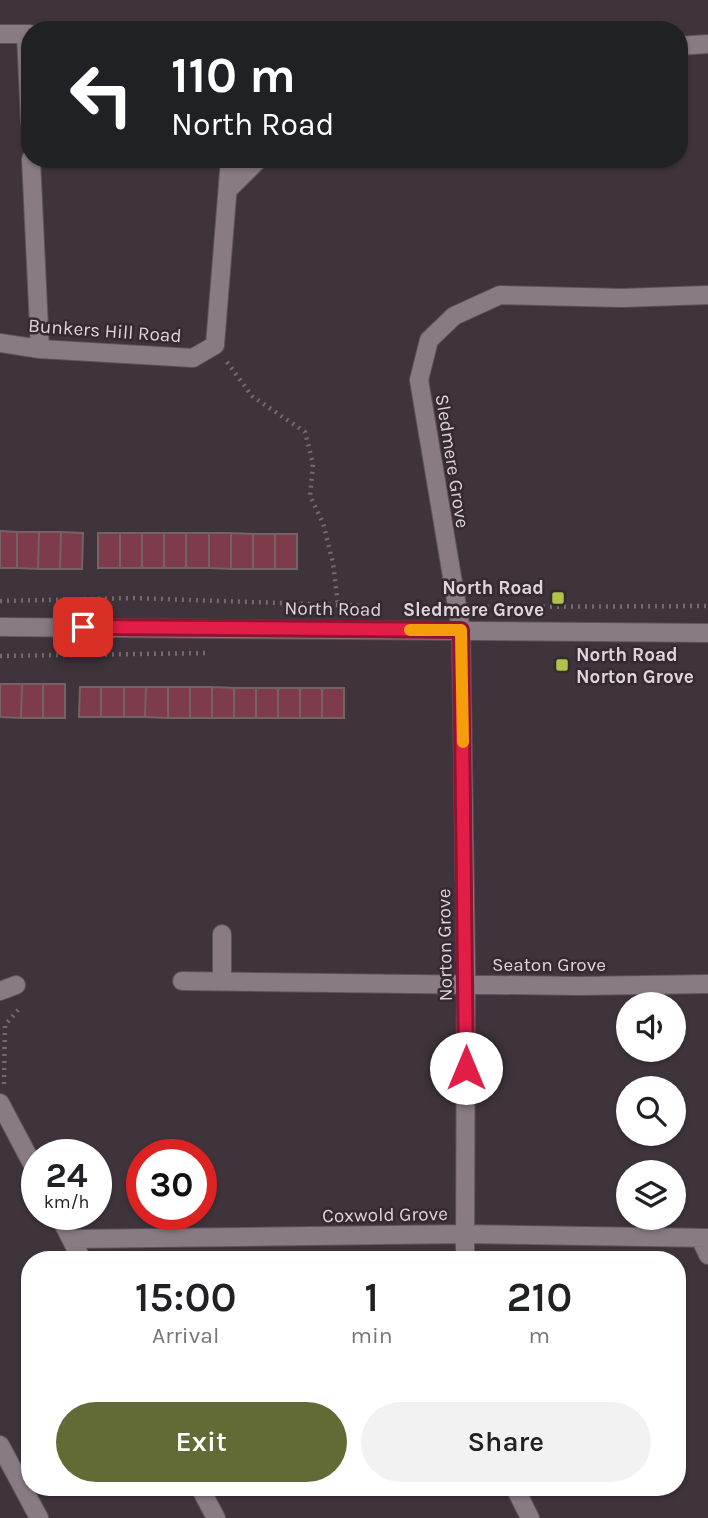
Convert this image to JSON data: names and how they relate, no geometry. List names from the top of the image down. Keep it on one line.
{"streets":{"street":["Bunkers Hill Road","Sledmere Grove","North Road","Norton Grove","Seaton Grove","Coxwold Grove"]},"crossings":[["Sledmere Grove","North Road"],["Sledmere Grove","Norton Grove"],["North Road","Norton Grove"],["Norton Grove","Seaton Grove"],["Norton Grove","Coxwold Grove"]],"places":{"transit":["North Road Sledmere Grove","North Road Norton Grove"]},"page":{"turn":["110 m","North Road"],"speed":"24 km/h","limit":"30","eta":["15:00","Arrival","1","min","210","m"],"buttons":["Exit","Share"]}}
